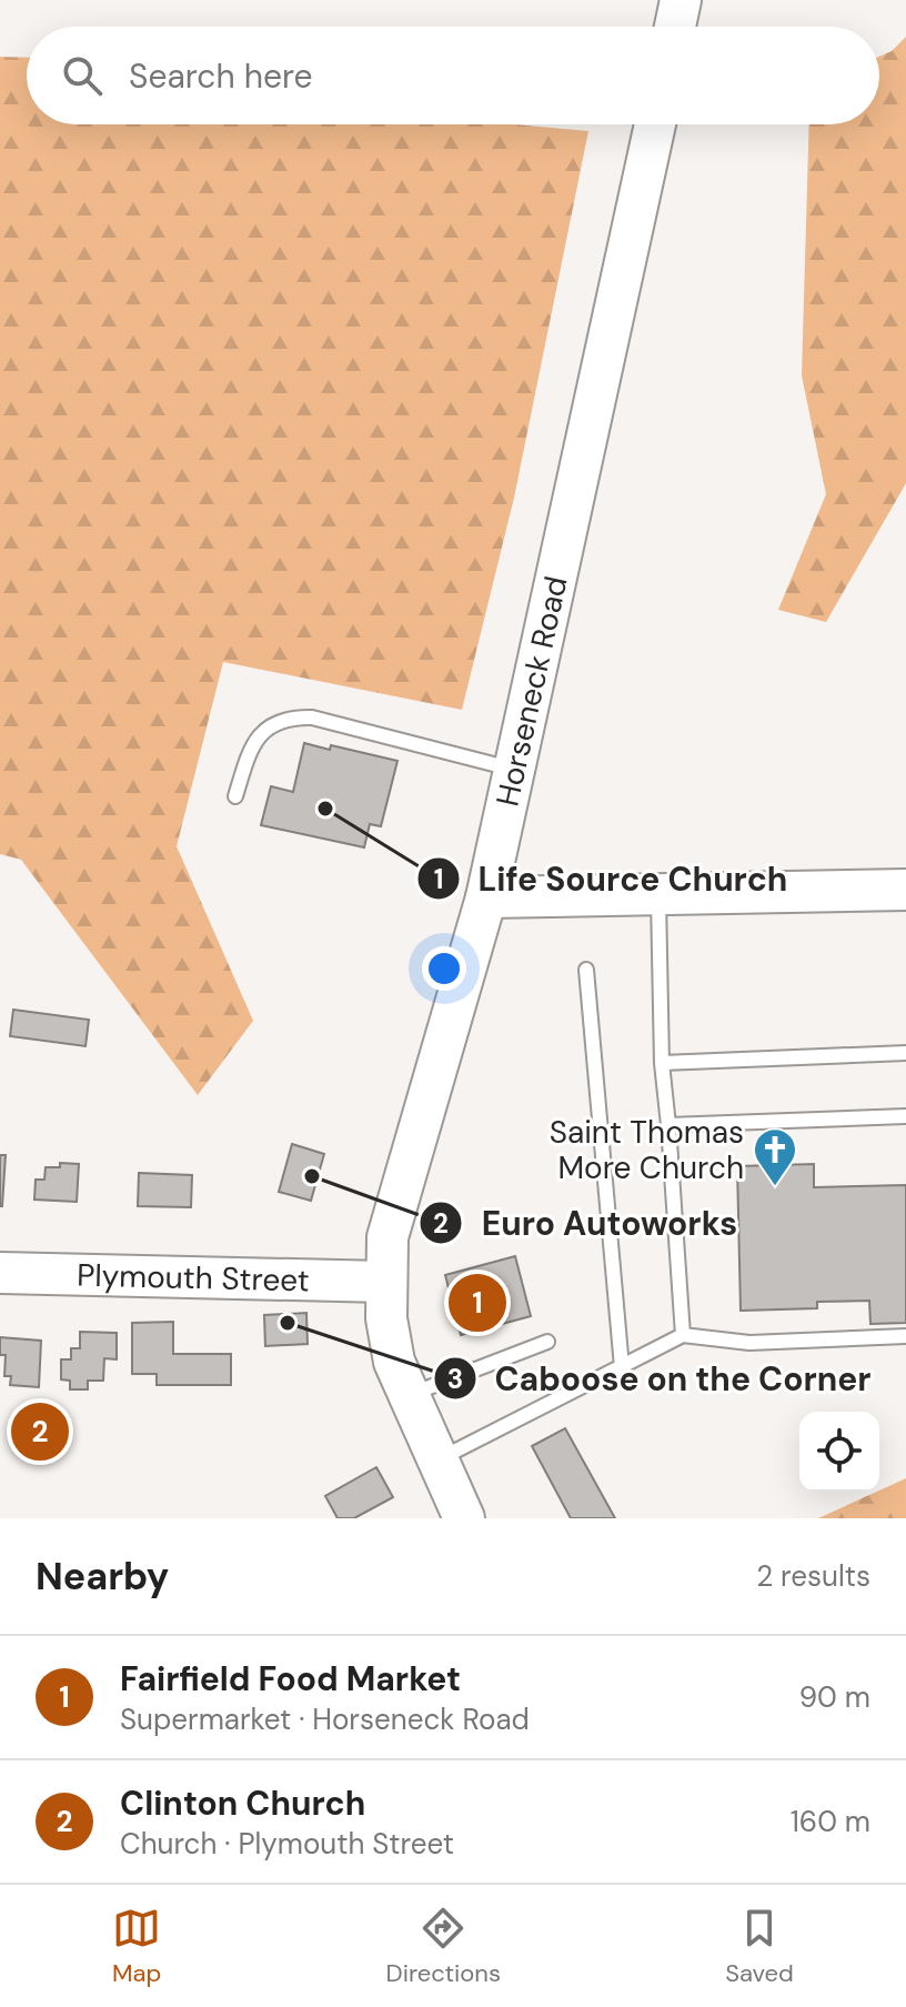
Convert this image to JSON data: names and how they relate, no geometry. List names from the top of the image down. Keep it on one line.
{"streets":{"street":["Horseneck Road","Plymouth Street"]},"crossings":[["Horseneck Road","Plymouth Street"]],"places":{"other":["Life Source Church","Euro Autoworks","Caboose on the Corner"],"church":["Saint Thomas More Church"]},"page":{"search":"Search here","pins":["1","2"],"heading":["Nearby","2 results"],"list":[{"mark":"1","name":"Fairfield Food Market","note":"Supermarket · Horseneck Road","value":"90 m"},{"mark":"2","name":"Clinton Church","note":"Church · Plymouth Street","value":"160 m"}],"nav":["Map","Directions","Saved"]}}
